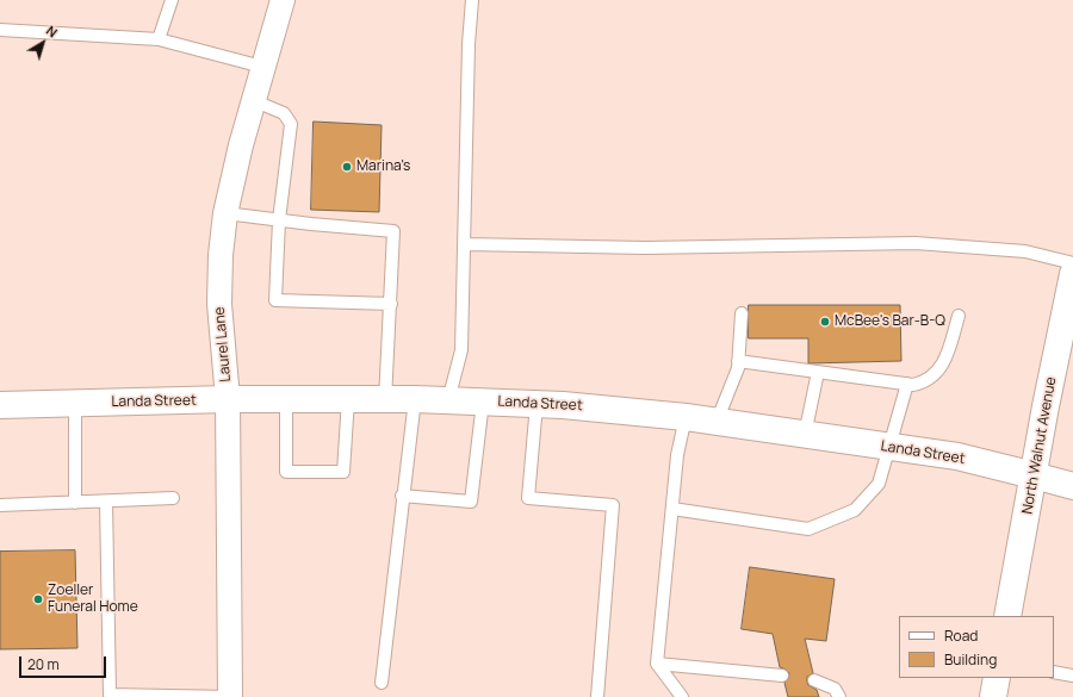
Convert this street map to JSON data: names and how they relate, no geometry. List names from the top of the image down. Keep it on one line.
{"streets":{"street":["Laurel Lane","Landa Street","North Walnut Avenue"]},"crossings":[["Laurel Lane","Landa Street"],["Landa Street","North Walnut Avenue"]],"places":["Marina's","McBee's Bar-B-Q","Zoeller Funeral Home"],"legend":["Road","Building"],"scale_bar":"20 m","north":"top right"}
